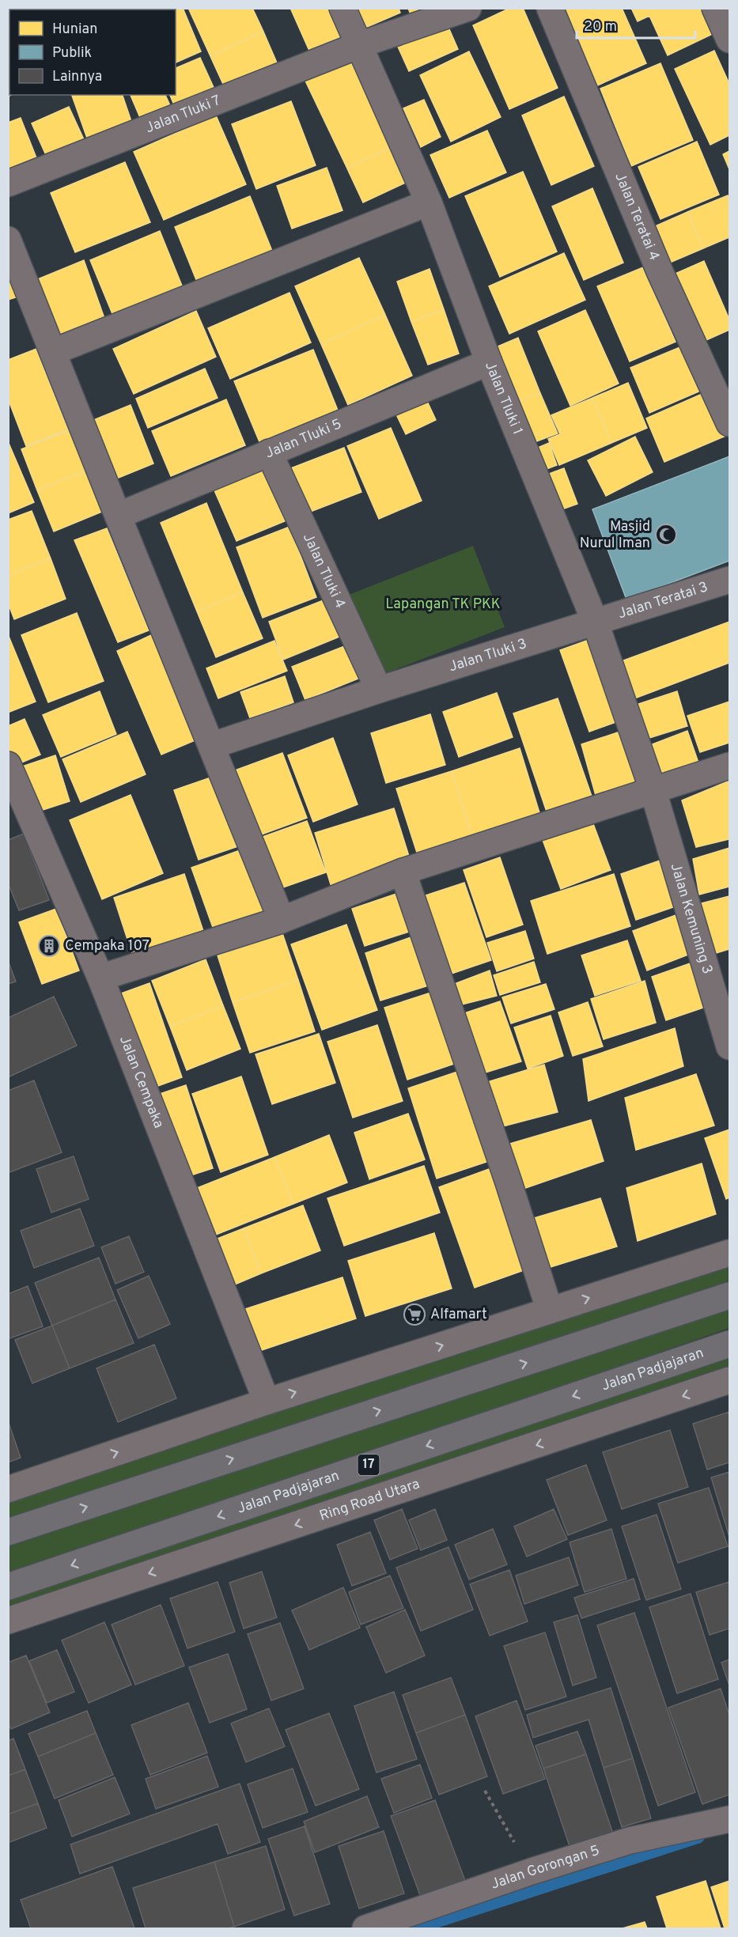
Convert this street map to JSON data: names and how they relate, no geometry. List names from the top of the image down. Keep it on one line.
{"streets":{"highway":["Jalan Padjajaran","17"],"street":["Jalan Tluki 7","Jalan Teratai 4","Jalan Tluki 1","Jalan Tluki 5","Jalan Tluki 4","Jalan Teratai 3","Jalan Tluki 3","Jalan Kemuning 3","Jalan Cempaka","Ring Road Utara","Jalan Gorongan 5"]},"crossings":[["Jalan Tluki 7","Jalan Tluki 1"],["Jalan Tluki 1","Jalan Tluki 5"],["Jalan Tluki 1","Jalan Teratai 3"],["Jalan Tluki 1","Jalan Tluki 3"],["Jalan Tluki 1","Jalan Kemuning 3"],["Jalan Tluki 5","Jalan Tluki 4"],["Jalan Tluki 4","Jalan Tluki 3"],["Jalan Teratai 3","Jalan Tluki 3"]],"parks":["Lapangan TK PKK"],"places":{"mosque":["Masjid Nurul Iman"],"building":["Cempaka 107"],"supermarket":["Alfamart"]},"legend":["Hunian","Publik","Lainnya"],"scale_bar":"20 m"}
